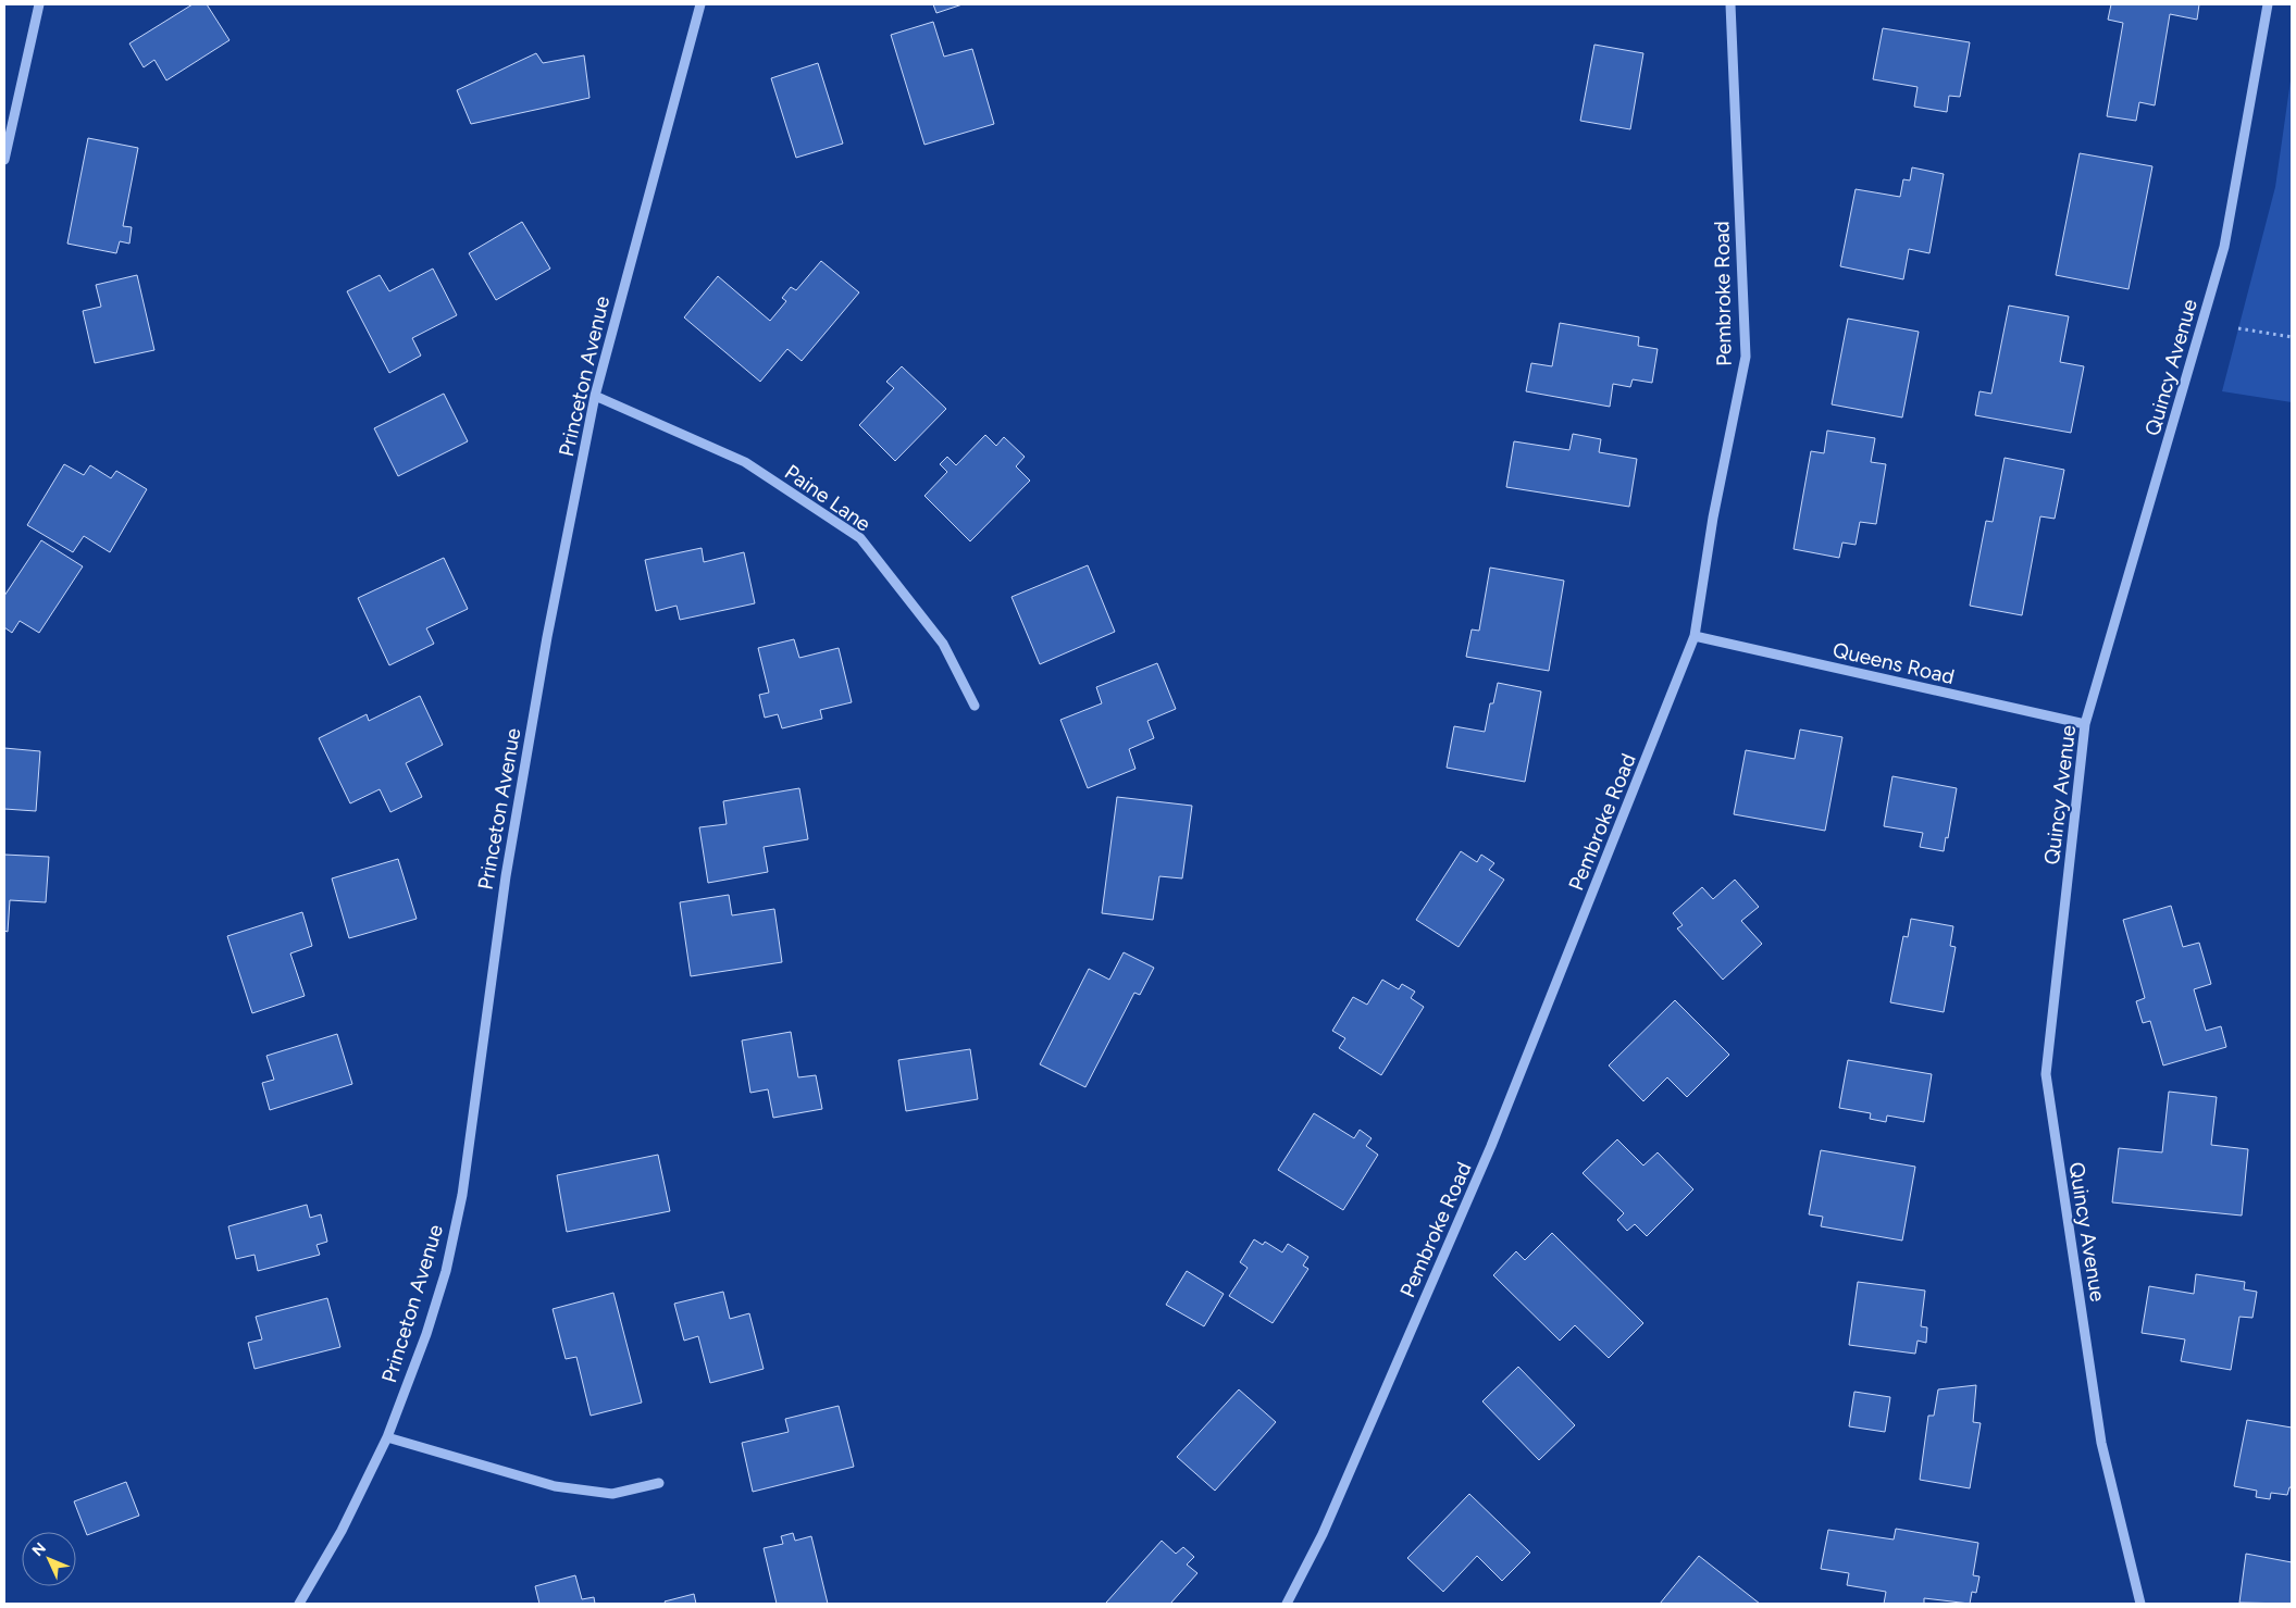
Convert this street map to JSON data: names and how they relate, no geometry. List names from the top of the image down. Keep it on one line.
{"streets":{"street":["Pembroke Road","Quincy Avenue","Princeton Avenue","Paine Lane","Queens Road"]},"crossings":[["Pembroke Road","Queens Road"],["Quincy Avenue","Queens Road"],["Princeton Avenue","Paine Lane"]],"north":"top left"}
